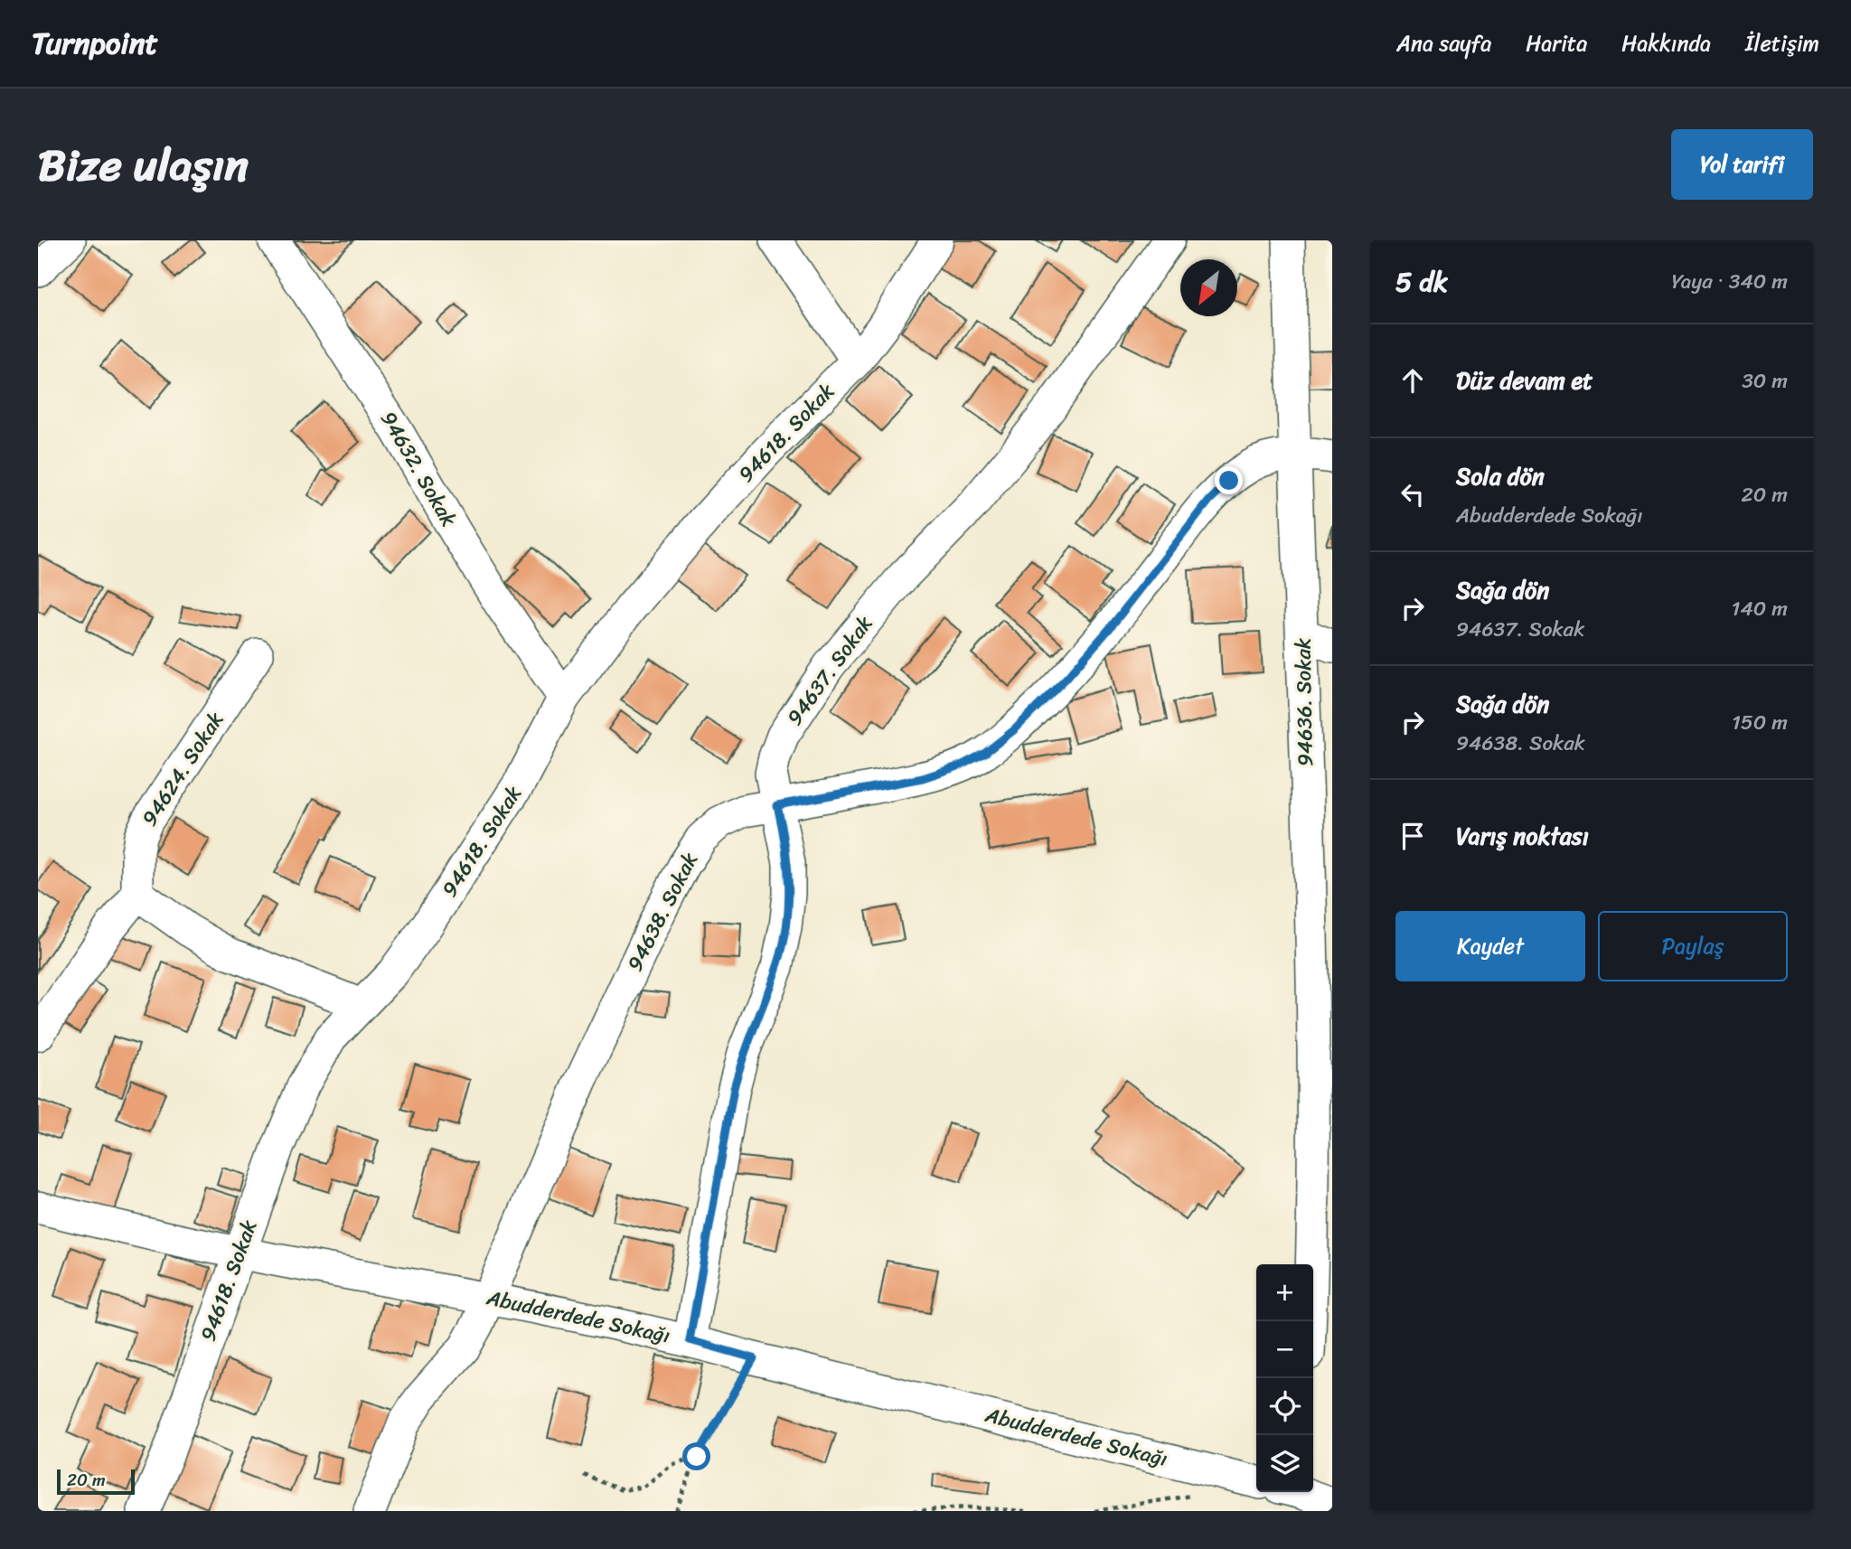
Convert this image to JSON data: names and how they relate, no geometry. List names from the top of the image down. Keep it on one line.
{"streets":{"street":["94618. Sokak","94632. Sokak","94637. Sokak","94636. Sokak","94624. Sokak","94638. Sokak","Abudderdede Sokağı"]},"crossings":[["94618. Sokak","94632. Sokak"],["94618. Sokak","Abudderdede Sokağı"],["94637. Sokak","94638. Sokak"],["94637. Sokak","Abudderdede Sokağı"],["94636. Sokak","94638. Sokak"],["94638. Sokak","Abudderdede Sokağı"]],"scale_bar":"20 m","north":"bottom left","page":{"header":"Turnpoint","nav":["Ana sayfa","Harita","Hakkında","İletişim"],"title":"Bize ulaşın","buttons":["Yol tarifi",["Kaydet","Paylaş"]],"heading":["5 dk","Yaya · 340 m"],"list":[["Düz devam et","30 m"],["Sola dön","Abudderdede Sokağı","20 m"],["Sağa dön","94637. Sokak","140 m"],["Sağa dön","94638. Sokak","150 m"],"Varış noktası"],"map_buttons":["+","−"],"scale":"20 m"}}
